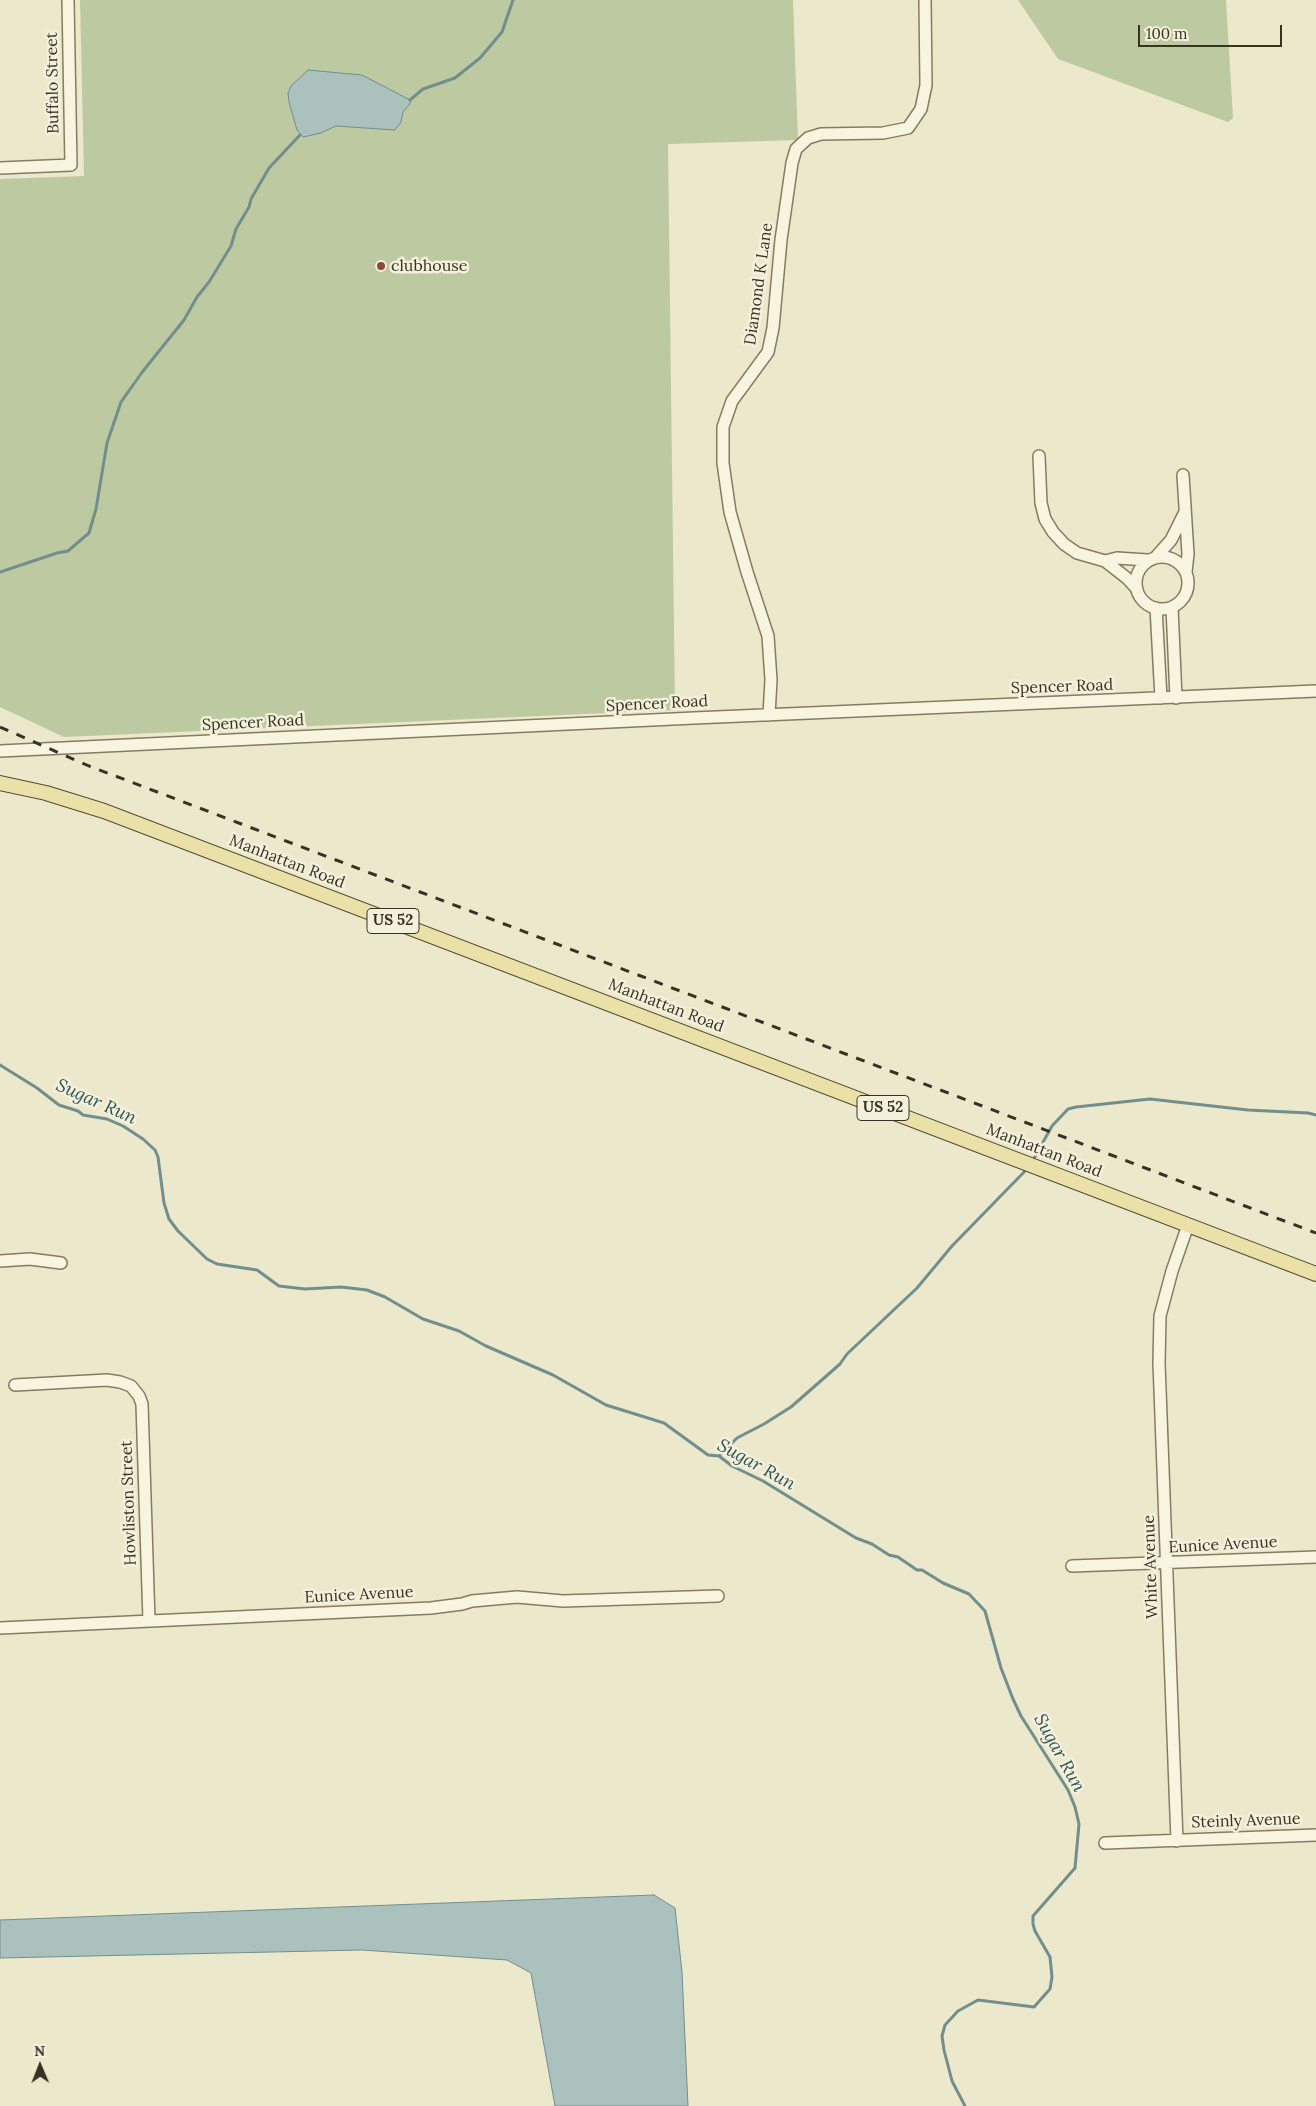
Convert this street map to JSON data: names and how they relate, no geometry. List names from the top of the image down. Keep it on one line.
{"streets":{"main road":["Manhattan Road","US 52"],"street":["Buffalo Street","Diamond K Lane","Spencer Road","Howliston Street","Eunice Avenue","White Avenue","Steinly Avenue"]},"crossings":[["Diamond K Lane","Spencer Road"],["Manhattan Road","White Avenue"],["Howliston Street","Eunice Avenue"],["Eunice Avenue","White Avenue"],["White Avenue","Steinly Avenue"]],"water":["Sugar Run"],"places":["clubhouse"],"scale_bar":"100 m","north":"top"}
